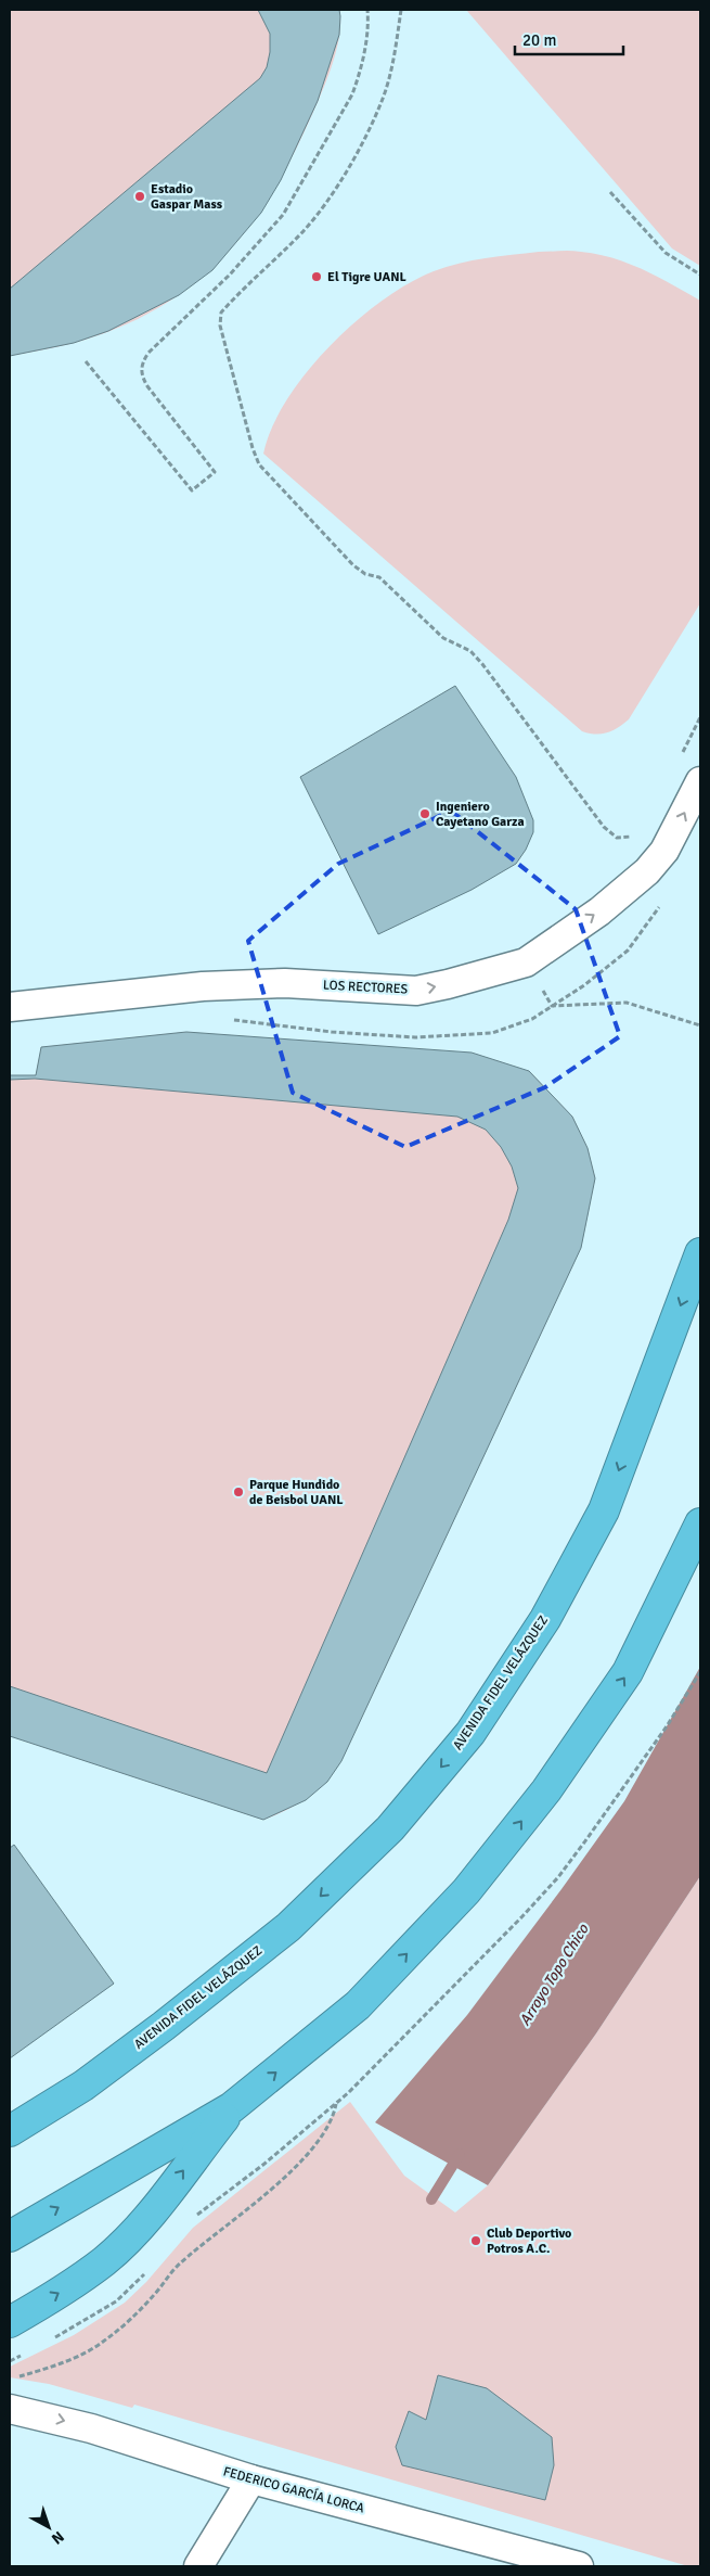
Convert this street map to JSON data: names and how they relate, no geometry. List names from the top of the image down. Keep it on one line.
{"streets":{"highway":["AVENIDA FIDEL VELÁZQUEZ"],"street":["LOS RECTORES","FEDERICO GARCÍA LORCA"]},"one_way":["LOS RECTORES","FEDERICO GARCÍA LORCA"],"water":["Arroyo Topo Chico"],"places":["Estadio Gaspar Mass","El Tigre UANL","Ingeniero Cayetano Garza","Parque Hundido de Beisbol UANL","Club Deportivo Potros A.C."],"scale_bar":"20 m","north":"bottom right"}
